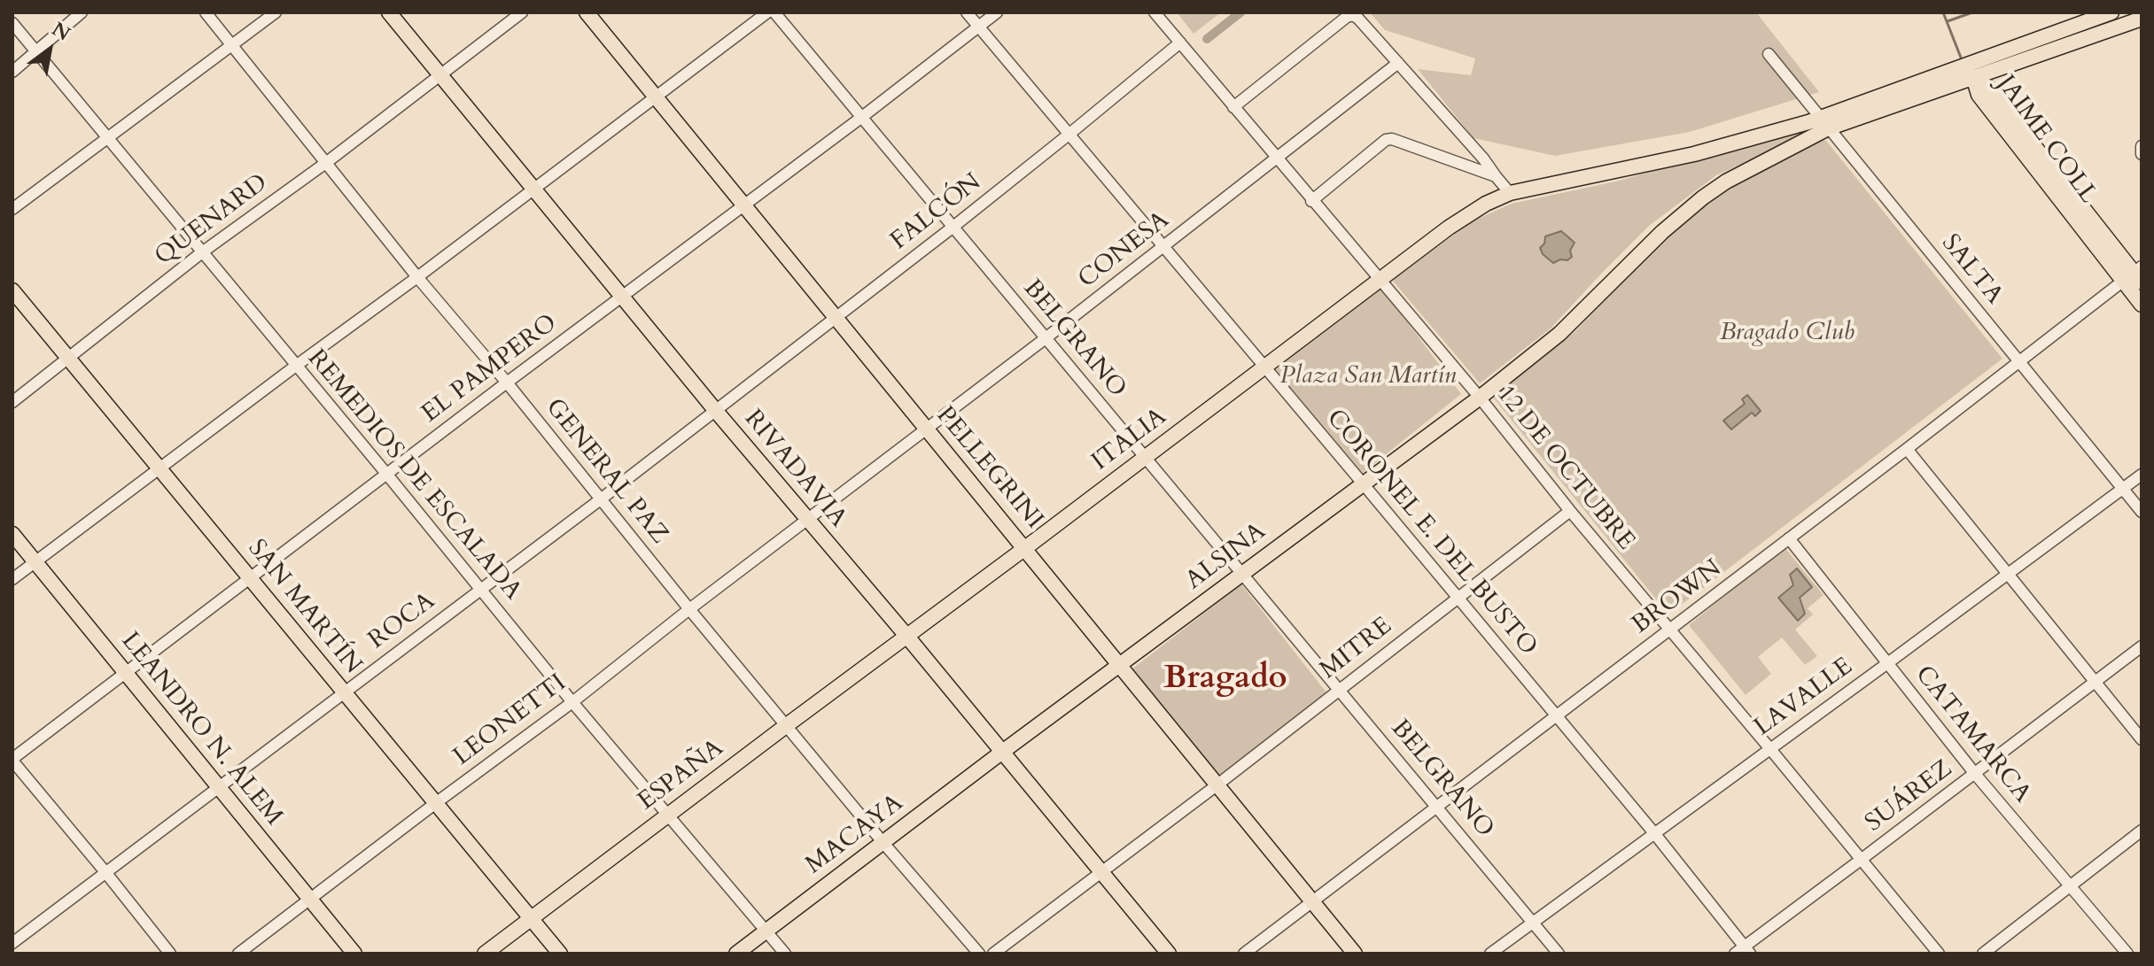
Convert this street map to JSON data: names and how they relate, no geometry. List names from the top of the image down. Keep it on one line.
{"streets":{"main road":["JAIME COLL","ITALIA","PELLEGRINI","RIVADAVIA","ALSINA","SAN MARTÍN","LEANDRO N. ALEM","ESPAÑA","MACAYA"],"street":["FALCÓN","QUENARD","CONESA","SALTA","BELGRANO","EL PAMPERO","12 DE OCTUBRE","GENERAL PAZ","REMEDIOS DE ESCALADA","CORONEL E. DEL BUSTO","BROWN","ROCA","MITRE","LAVALLE","LEONETTI","CATAMARCA","SUÁREZ"]},"crossings":[["JAIME COLL","BROWN"],["FALCÓN","BELGRANO"],["FALCÓN","PELLEGRINI"],["FALCÓN","12 DE OCTUBRE"],["FALCÓN","RIVADAVIA"],["FALCÓN","CORONEL E. DEL BUSTO"],["FALCÓN","ROCA"],["QUENARD","RIVADAVIA"],["QUENARD","GENERAL PAZ"],["QUENARD","REMEDIOS DE ESCALADA"],["QUENARD","SAN MARTÍN"],["CONESA","BELGRANO"],["CONESA","PELLEGRINI"],["CONESA","12 DE OCTUBRE"],["CONESA","RIVADAVIA"],["CONESA","CORONEL E. DEL BUSTO"],["CONESA","LEONETTI"],["SALTA","ITALIA"],["SALTA","ALSINA"],["SALTA","BROWN"],["SALTA","LAVALLE"],["BELGRANO","EL PAMPERO"],["BELGRANO","ITALIA"],["BELGRANO","ALSINA"],["BELGRANO","BROWN"],["BELGRANO","MITRE"],["BELGRANO","LAVALLE"],["EL PAMPERO","PELLEGRINI"],["EL PAMPERO","RIVADAVIA"],["EL PAMPERO","GENERAL PAZ"],["EL PAMPERO","REMEDIOS DE ESCALADA"],["EL PAMPERO","CORONEL E. DEL BUSTO"],["EL PAMPERO","SAN MARTÍN"],["EL PAMPERO","LEANDRO N. ALEM"],["ITALIA","PELLEGRINI"],["ITALIA","12 DE OCTUBRE"],["ITALIA","RIVADAVIA"],["ITALIA","CORONEL E. DEL BUSTO"],["ITALIA","ALSINA"],["ITALIA","ESPAÑA"],["PELLEGRINI","ALSINA"],["PELLEGRINI","BROWN"],["PELLEGRINI","MITRE"],["12 DE OCTUBRE","ALSINA"],["12 DE OCTUBRE","BROWN"],["12 DE OCTUBRE","MITRE"],["12 DE OCTUBRE","LAVALLE"],["12 DE OCTUBRE","SUÁREZ"],["RIVADAVIA","ALSINA"],["RIVADAVIA","ROCA"],["RIVADAVIA","MITRE"],["RIVADAVIA","LEONETTI"],["RIVADAVIA","ESPAÑA"],["RIVADAVIA","MACAYA"],["GENERAL PAZ","ROCA"],["GENERAL PAZ","LEONETTI"],["GENERAL PAZ","ESPAÑA"],["GENERAL PAZ","MACAYA"],["REMEDIOS DE ESCALADA","ROCA"],["REMEDIOS DE ESCALADA","LEONETTI"],["REMEDIOS DE ESCALADA","ESPAÑA"],["REMEDIOS DE ESCALADA","MACAYA"],["CORONEL E. DEL BUSTO","ALSINA"],["CORONEL E. DEL BUSTO","BROWN"],["CORONEL E. DEL BUSTO","MITRE"],["CORONEL E. DEL BUSTO","LAVALLE"],["CORONEL E. DEL BUSTO","SUÁREZ"],["ALSINA","MACAYA"],["BROWN","CATAMARCA"],["SAN MARTÍN","ROCA"],["SAN MARTÍN","LEONETTI"],["SAN MARTÍN","ESPAÑA"],["ROCA","LEANDRO N. ALEM"],["LAVALLE","CATAMARCA"],["LEONETTI","LEANDRO N. ALEM"],["CATAMARCA","SUÁREZ"]],"districts":["Bragado"],"parks":["Bragado Club","Plaza San Martín"],"north":"top right"}
